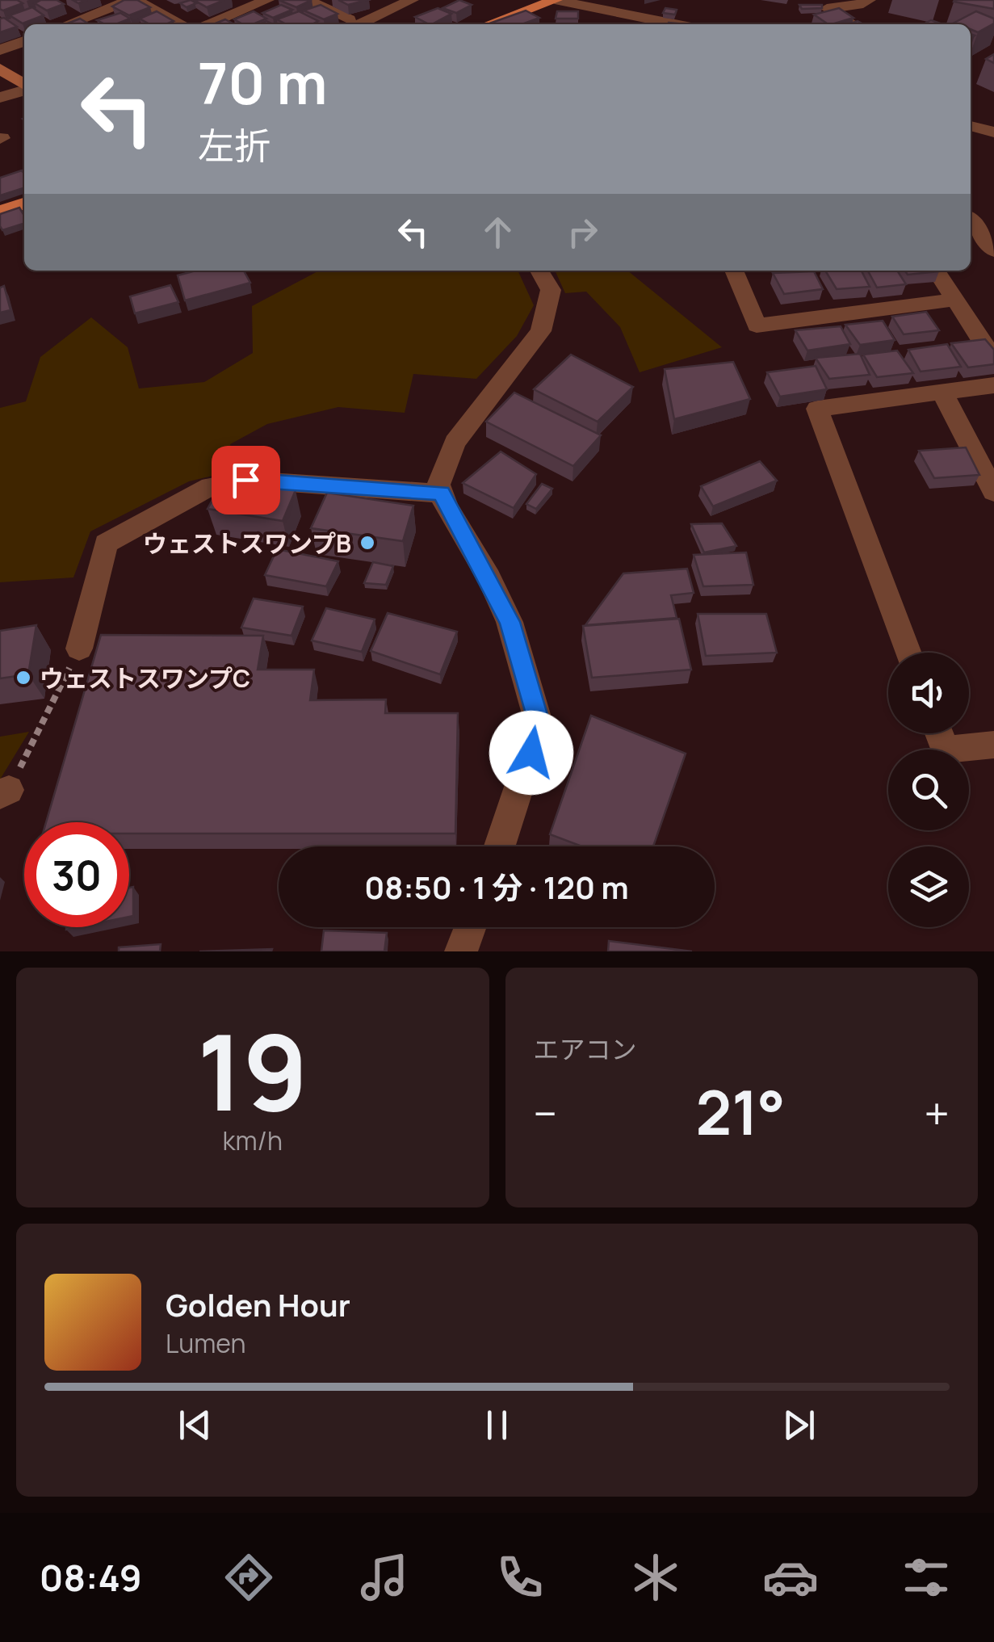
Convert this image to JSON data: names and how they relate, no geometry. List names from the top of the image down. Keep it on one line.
{"places":["ウェストスワンプB","ウェストスワンプC"],"page":{"turn":["70 m","左折"],"limit":"30","trip":"08:50 · 1 分 · 120 m","tile":[["19","km/h"],"エアコン"],"heat":["−","21°","+"],"song":["Golden Hour","Lumen"],"tabs":"08:49"}}
